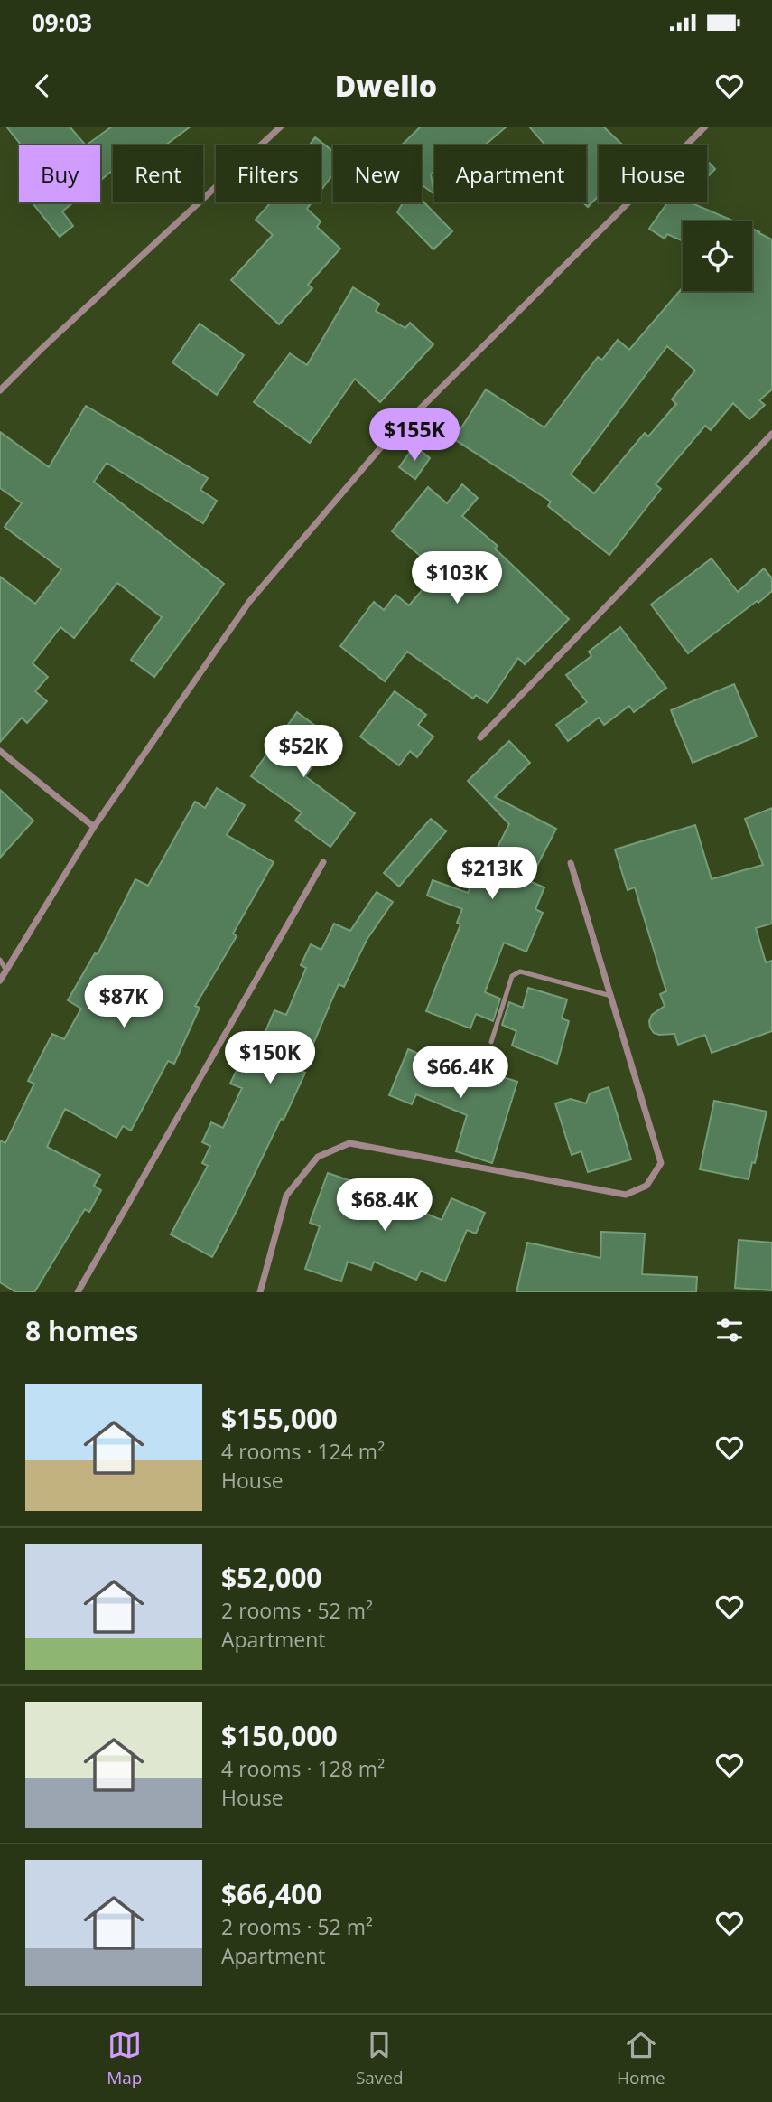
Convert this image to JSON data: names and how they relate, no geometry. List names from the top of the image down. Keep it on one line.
{"page":{"status":"09:03","header":"Dwello","chip":["Buy","Rent","Filters","New","Apartment","House"],"price":["$155K","$103K","$52K","$213K","$87K","$150K","$66.4K","$68.4K"],"heading":"8 homes","list":[{"name":"$155,000","note":"4 rooms · 124 m² · House"},{"name":"$52,000","note":"2 rooms · 52 m² · Apartment"},{"name":"$150,000","note":"4 rooms · 128 m² · House"},{"name":"$66,400","note":"2 rooms · 52 m² · Apartment"}],"tabs":["Map","Saved","Home"]}}
